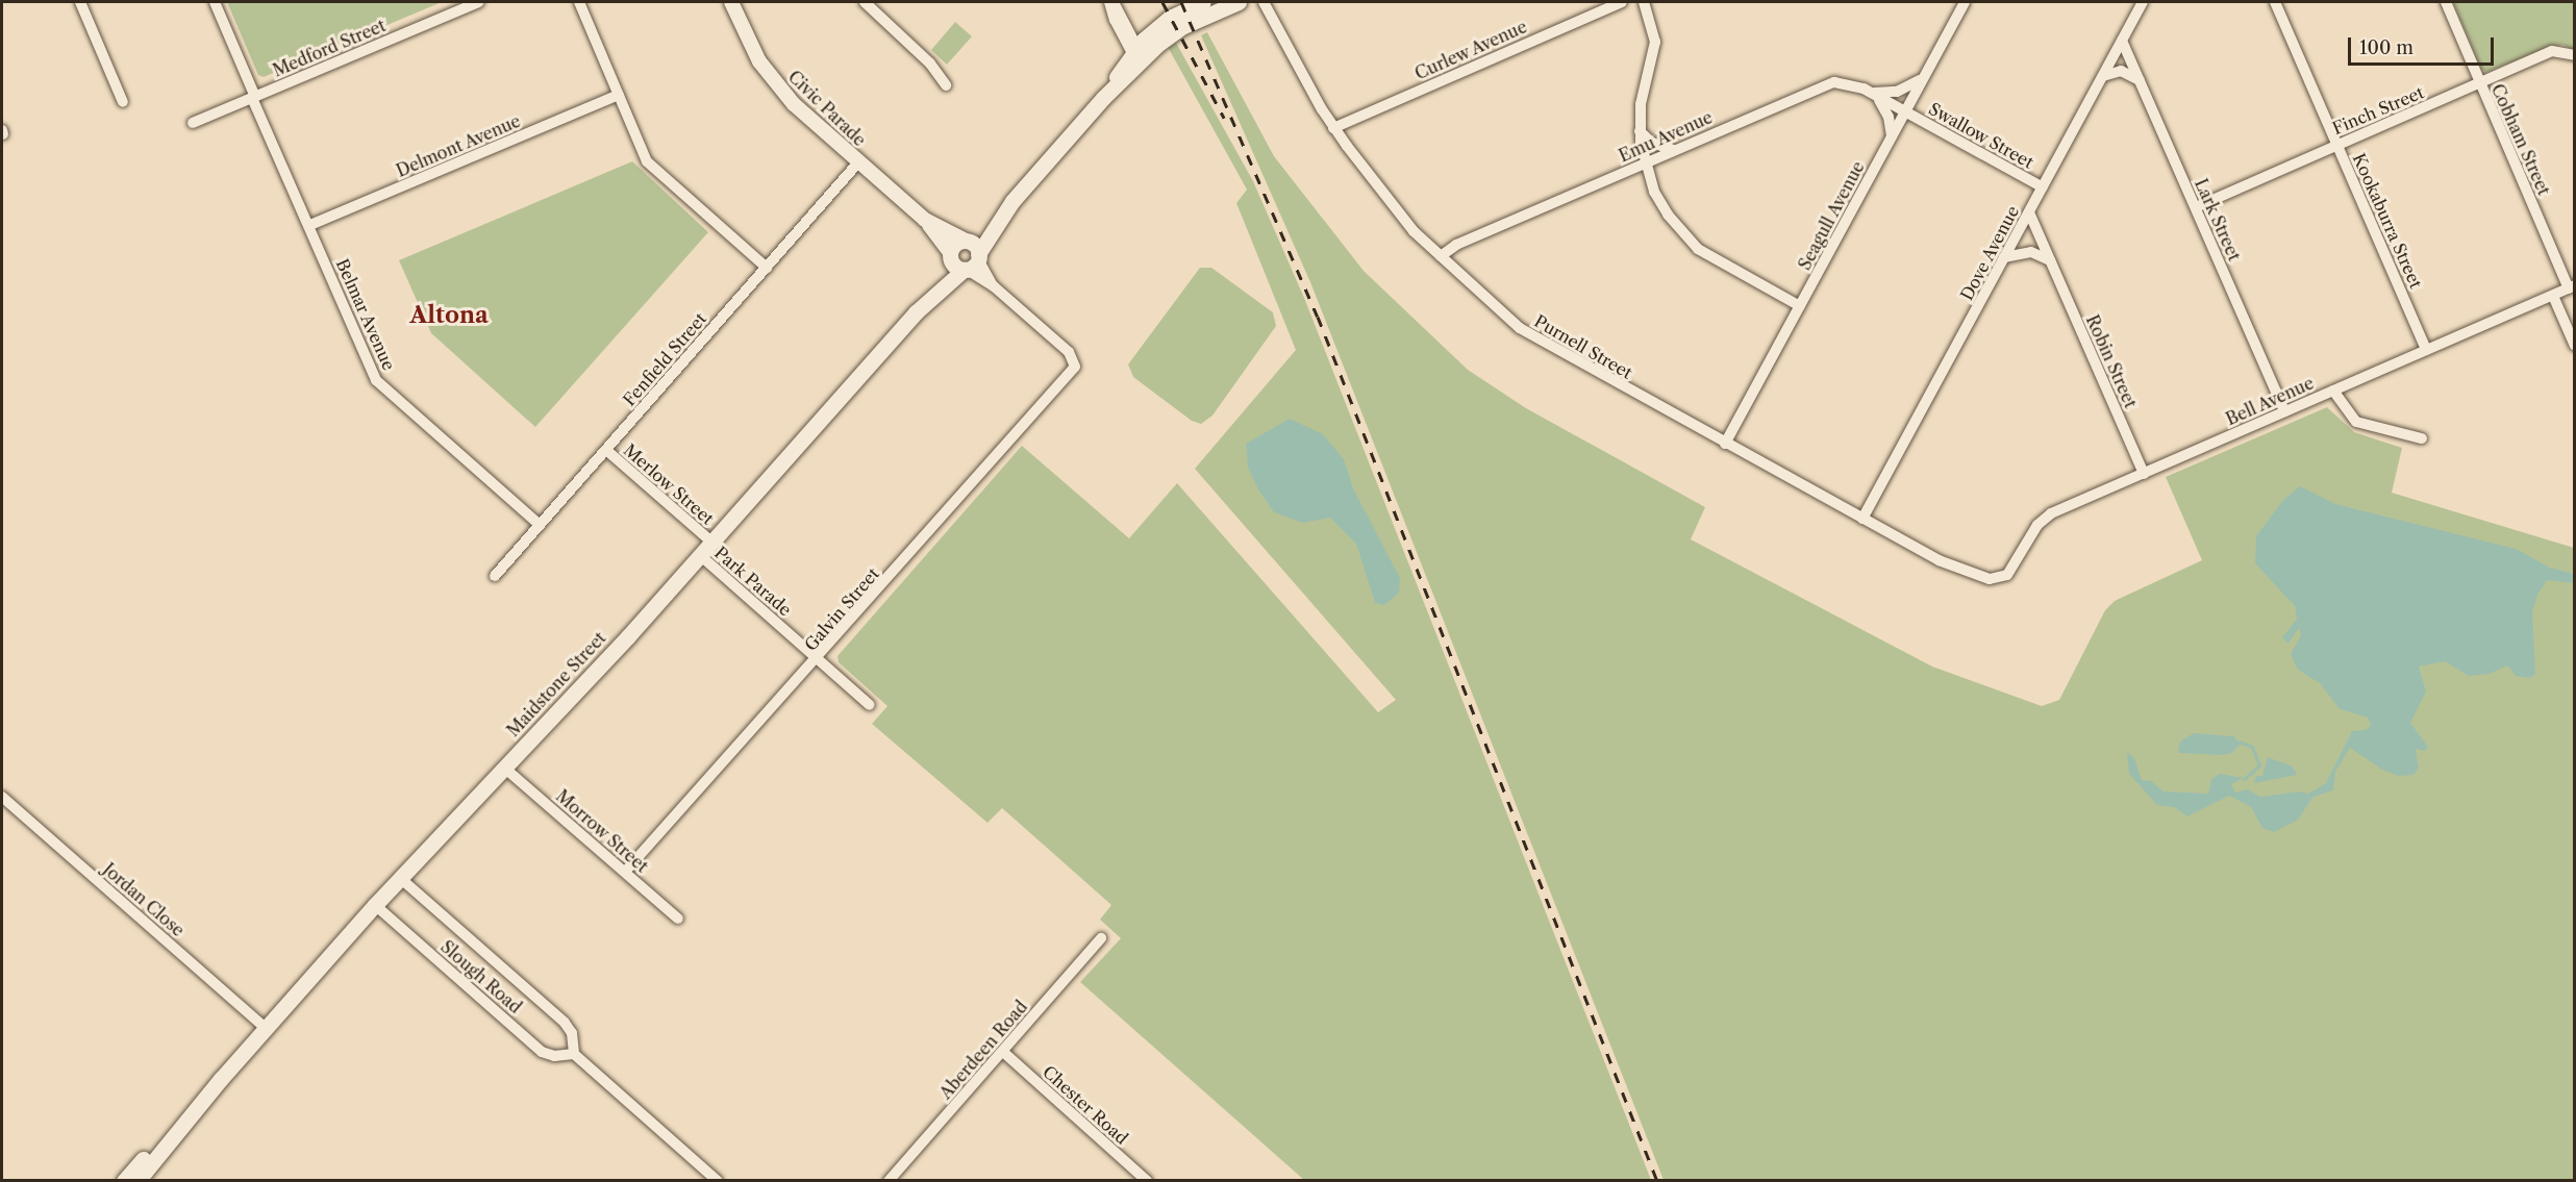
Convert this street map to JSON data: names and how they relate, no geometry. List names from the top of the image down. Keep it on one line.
{"streets":{"main road":["Maidstone Street"],"street":["Medford Street","Curlew Avenue","Civic Parade","Finch Street","Swallow Street","Emu Avenue","Cobham Street","Delmont Avenue","Seagull Avenue","Lark Street","Kookaburra Street","Dove Avenue","Belmar Avenue","Purnell Street","Fenfield Street","Robin Street","Bell Avenue","Merlow Street","Park Parade","Galvin Street","Morrow Street","Jordan Close","Slough Road","Aberdeen Road","Chester Road"]},"crossings":[["Medford Street","Belmar Avenue"],["Curlew Avenue","Purnell Street"],["Civic Parade","Fenfield Street"],["Civic Parade","Maidstone Street"],["Finch Street","Cobham Street"],["Finch Street","Lark Street"],["Finch Street","Kookaburra Street"],["Swallow Street","Emu Avenue"],["Swallow Street","Seagull Avenue"],["Swallow Street","Dove Avenue"],["Emu Avenue","Seagull Avenue"],["Emu Avenue","Purnell Street"],["Cobham Street","Bell Avenue"],["Delmont Avenue","Belmar Avenue"],["Seagull Avenue","Purnell Street"],["Lark Street","Dove Avenue"],["Lark Street","Bell Avenue"],["Kookaburra Street","Bell Avenue"],["Dove Avenue","Purnell Street"],["Dove Avenue","Robin Street"],["Belmar Avenue","Fenfield Street"],["Purnell Street","Bell Avenue"],["Fenfield Street","Merlow Street"],["Robin Street","Bell Avenue"],["Merlow Street","Maidstone Street"],["Park Parade","Galvin Street"],["Park Parade","Maidstone Street"],["Galvin Street","Maidstone Street"],["Galvin Street","Morrow Street"],["Maidstone Street","Morrow Street"],["Maidstone Street","Jordan Close"],["Maidstone Street","Slough Road"],["Aberdeen Road","Chester Road"]],"districts":["Altona"],"scale_bar":"100 m"}
